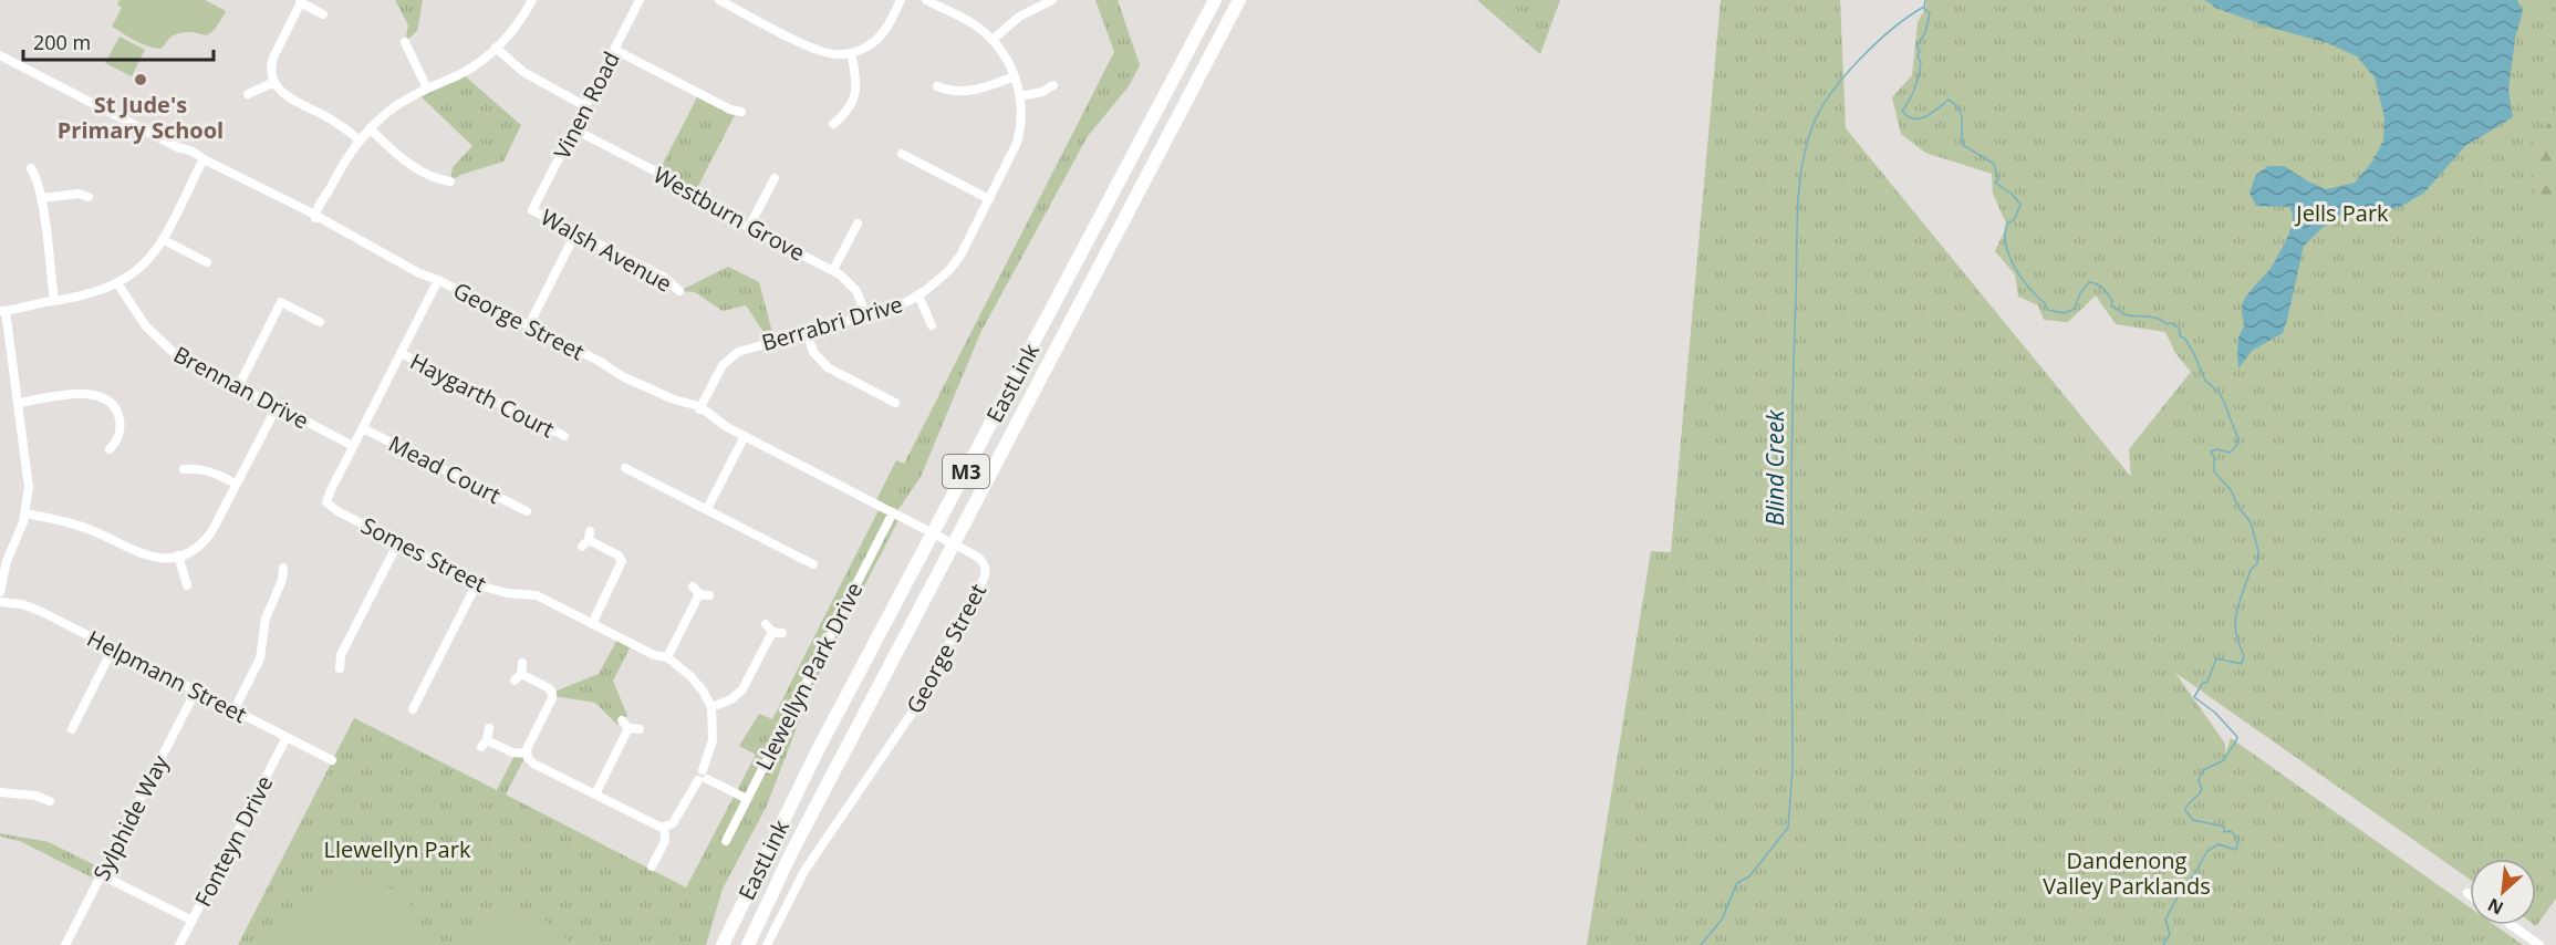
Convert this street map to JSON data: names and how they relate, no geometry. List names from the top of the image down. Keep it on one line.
{"streets":{"highway":["EastLink","M3"],"street":["Vinen Road","Westburn Grove","Walsh Avenue","George Street","Berrabri Drive","Brennan Drive","Haygarth Court","Mead Court","Somes Street","Helpmann Street","Llewellyn Park Drive","Sylphide Way","Fonteyn Drive"]},"crossings":[["Vinen Road","Westburn Grove"],["Vinen Road","Walsh Avenue"],["Westburn Grove","Berrabri Drive"],["George Street","Berrabri Drive"],["George Street","Somes Street"],["George Street","Llewellyn Park Drive"],["Brennan Drive","Somes Street"],["Haygarth Court","Somes Street"],["Mead Court","Somes Street"],["Helpmann Street","Sylphide Way"],["Helpmann Street","Fonteyn Drive"]],"water":["Blind Creek"],"parks":["Jells Park","Llewellyn Park","Dandenong Valley Parklands"],"places":["St Jude's Primary School"],"scale_bar":"200 m","north":"bottom left"}
